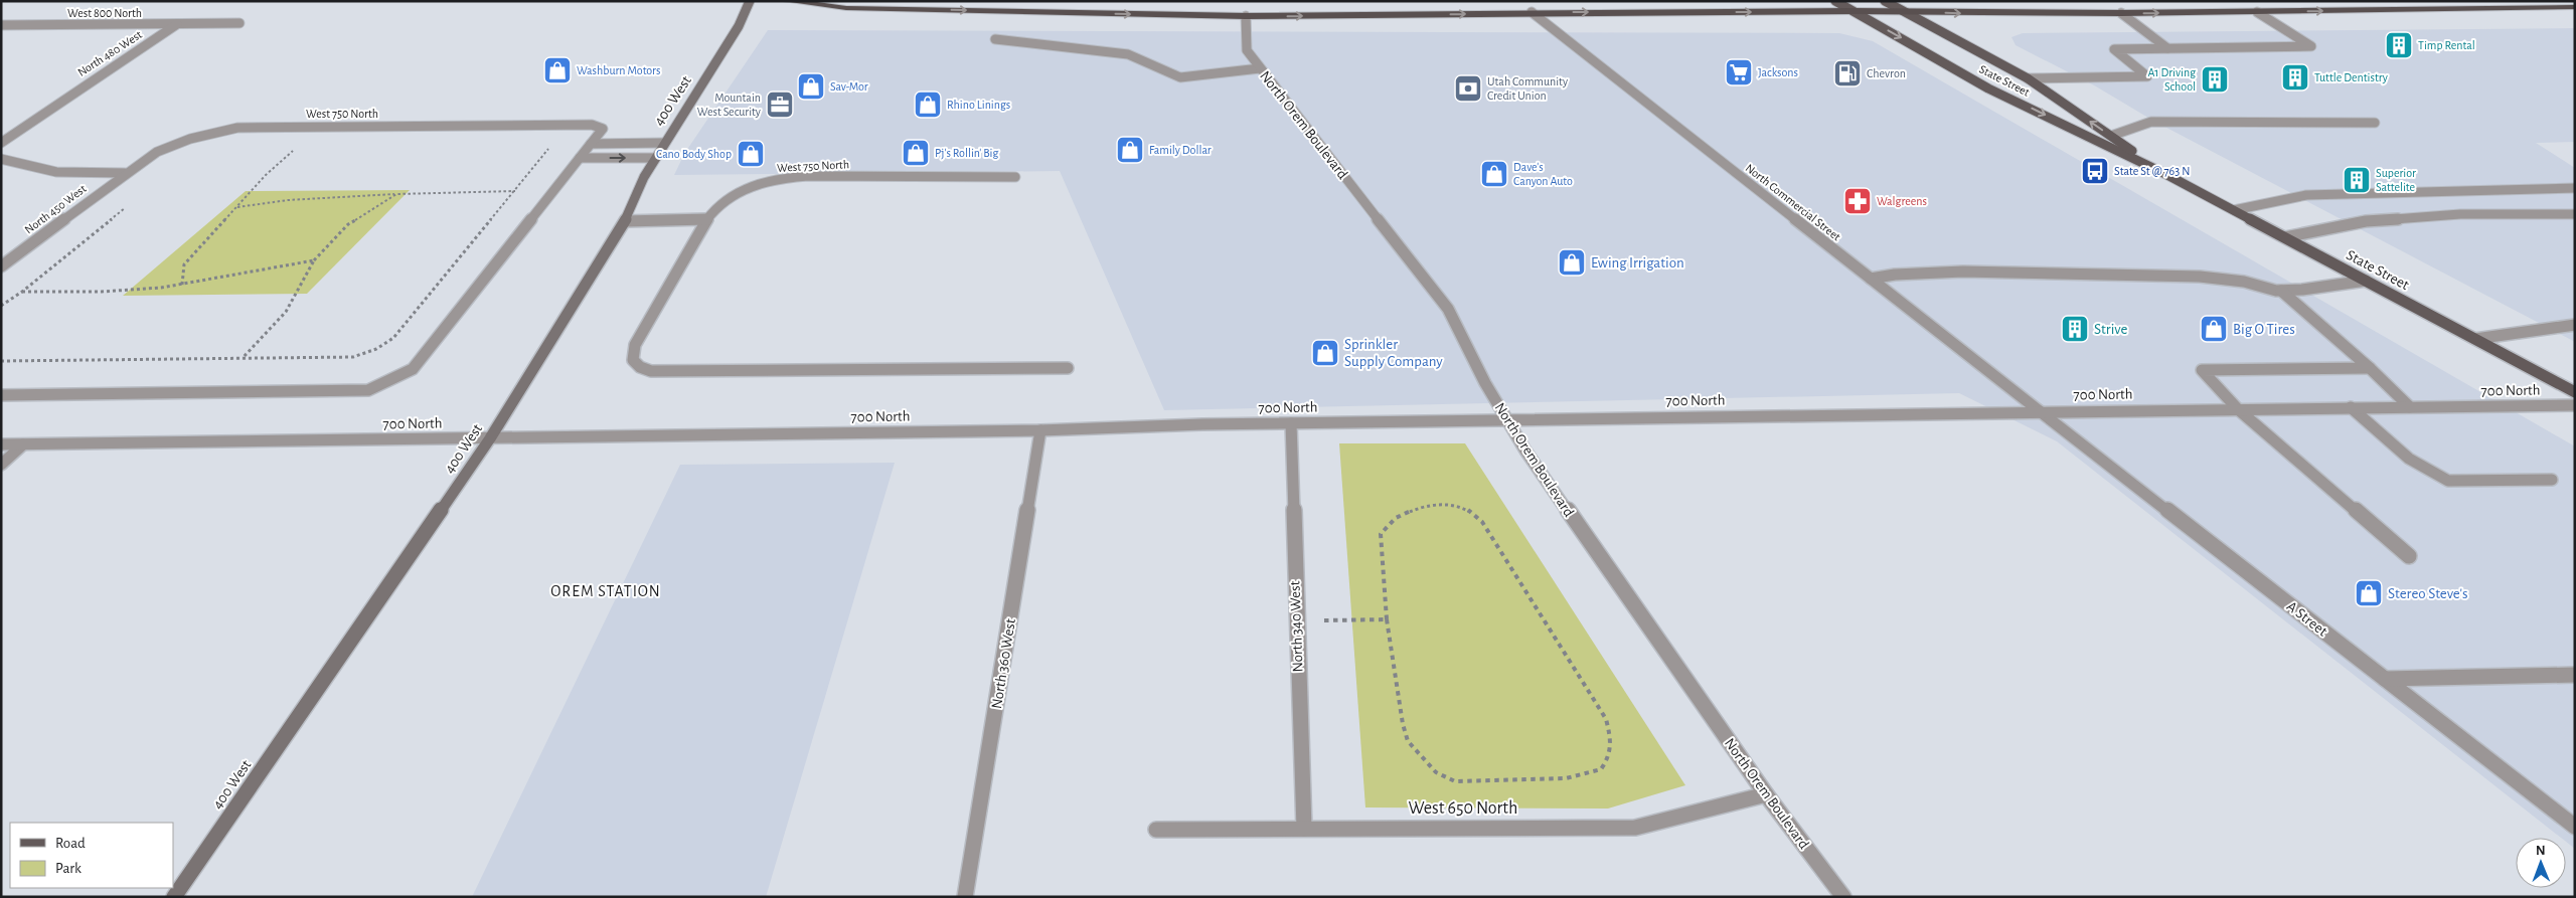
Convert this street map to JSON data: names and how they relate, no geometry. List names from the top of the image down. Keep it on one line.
{"streets":{"main road":["State Street","400 West"],"street":["West 800 North","North 480 West","West 750 North","North Orem Boulevard","North Commercial Street","North 450 West","700 North","A Street","North 340 West","North 360 West","West 650 North"]},"crossings":[["West 800 North","North 480 West"],["400 West","700 North"],["West 750 North","North 450 West"],["North Orem Boulevard","700 North"],["North Orem Boulevard","West 650 North"],["North Commercial Street","700 North"],["North Commercial Street","A Street"],["700 North","A Street"],["700 North","North 340 West"],["700 North","North 360 West"],["North 340 West","West 650 North"]],"districts":["OREM STATION"],"places":{"building":["Timp Rental","Tuttle Dentistry","A1 Driving School","Superior Sattelite","Strive"],"shop":["Washburn Motors","Sav-Mor","Rhino Linings","Family Dollar","Pj's Rollin' Big","Cano Body Shop","Dave's Canyon Auto","Ewing Irrigation","Big O Tires","Sprinkler Supply Company","Stereo Steve's"],"supermarket":["Jacksons"],"fuel station":["Chevron"],"bank":["Utah Community Credit Union"],"office":["Mountain West Security"],"bus stop":["State St @ 763 N"],"pharmacy":["Walgreens"]},"legend":["Road","Park"],"north":"top"}
